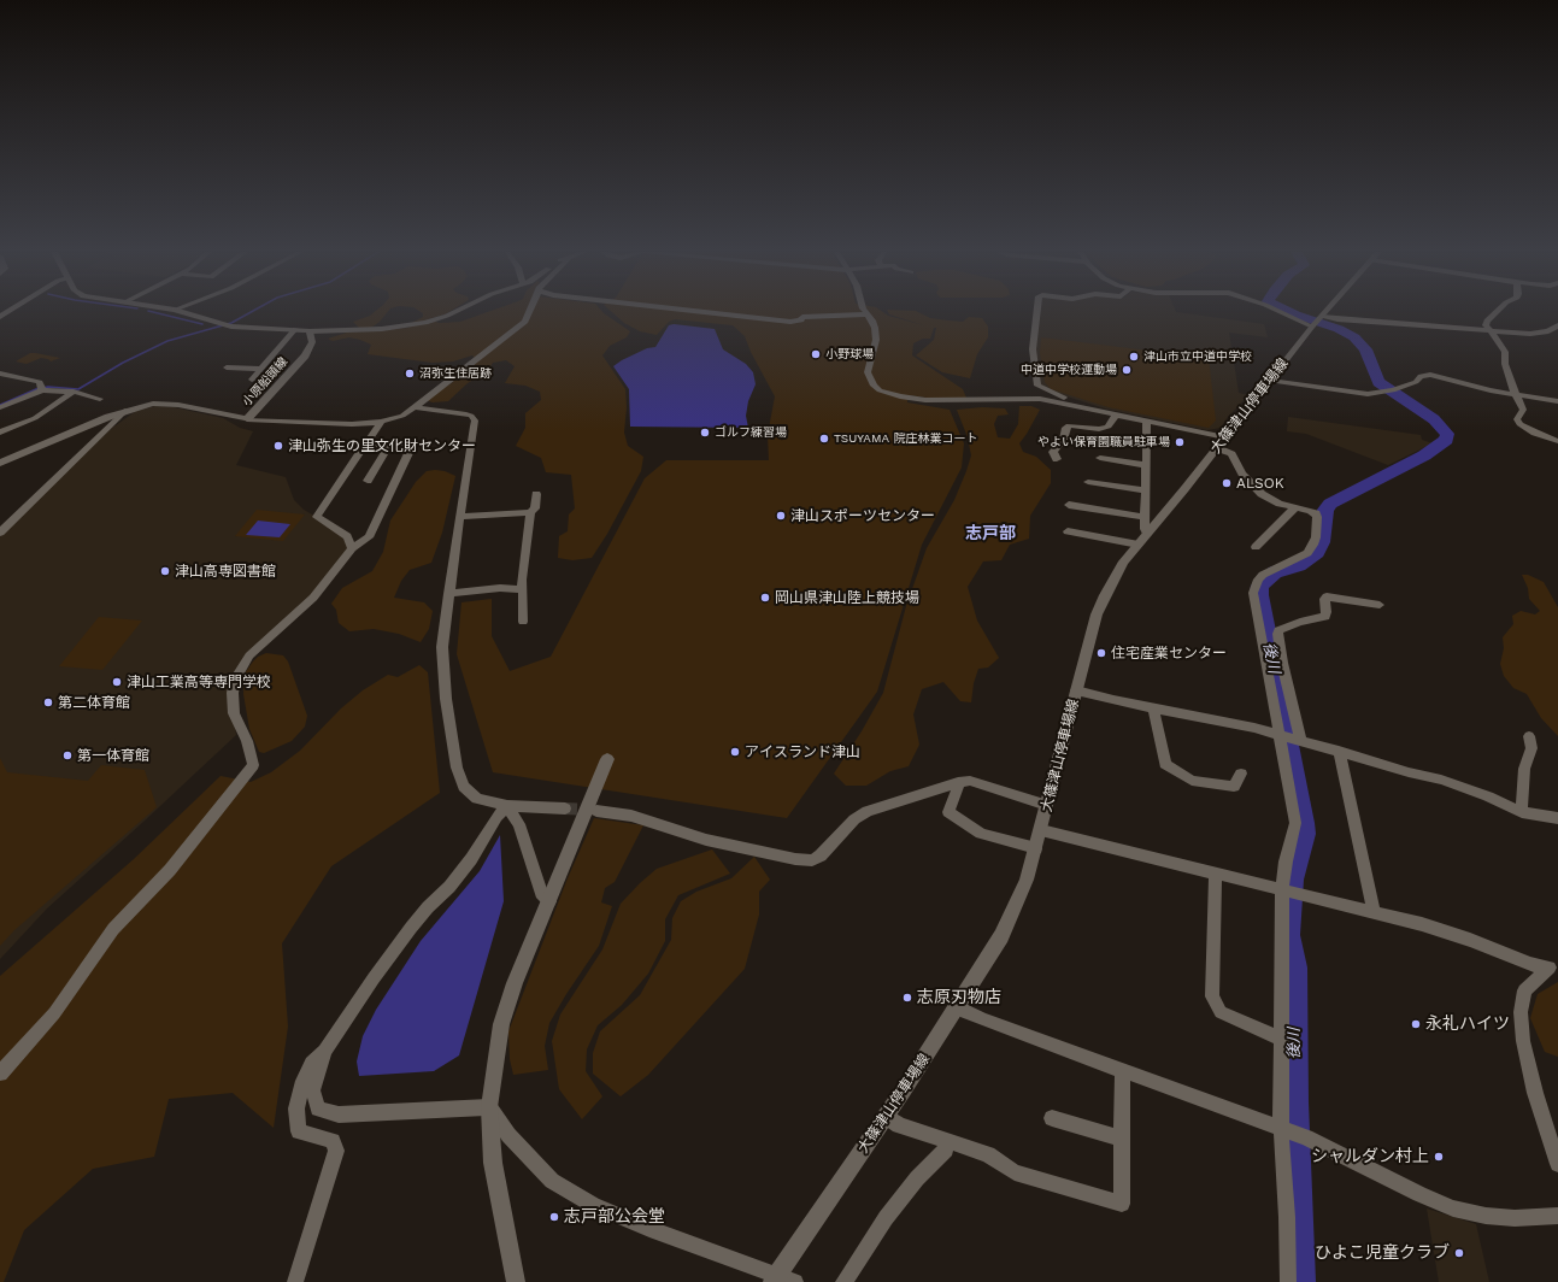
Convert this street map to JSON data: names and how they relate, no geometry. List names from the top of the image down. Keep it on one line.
{"streets":{"main road":["小原船頭線","大篠津山停車場線"]},"districts":["志戸部"],"water":["後川"],"places":["小野球場","津山市立中道中学校","中道中学校運動場","沼弥生住居跡","ゴルフ練習場","TSUYAMA 院庄林業コート","やよい保育園職員駐車場","津山弥生の里文化財センター","ALSOK","津山スポーツセンター","津山高専図書館","岡山県津山陸上競技場","住宅産業センター","津山工業高等専門学校","第二体育館","アイスランド津山","第一体育館","志原刃物店","永礼ハイツ","シャルダン村上","志戸部公会堂","ひよこ児童クラブ"]}
